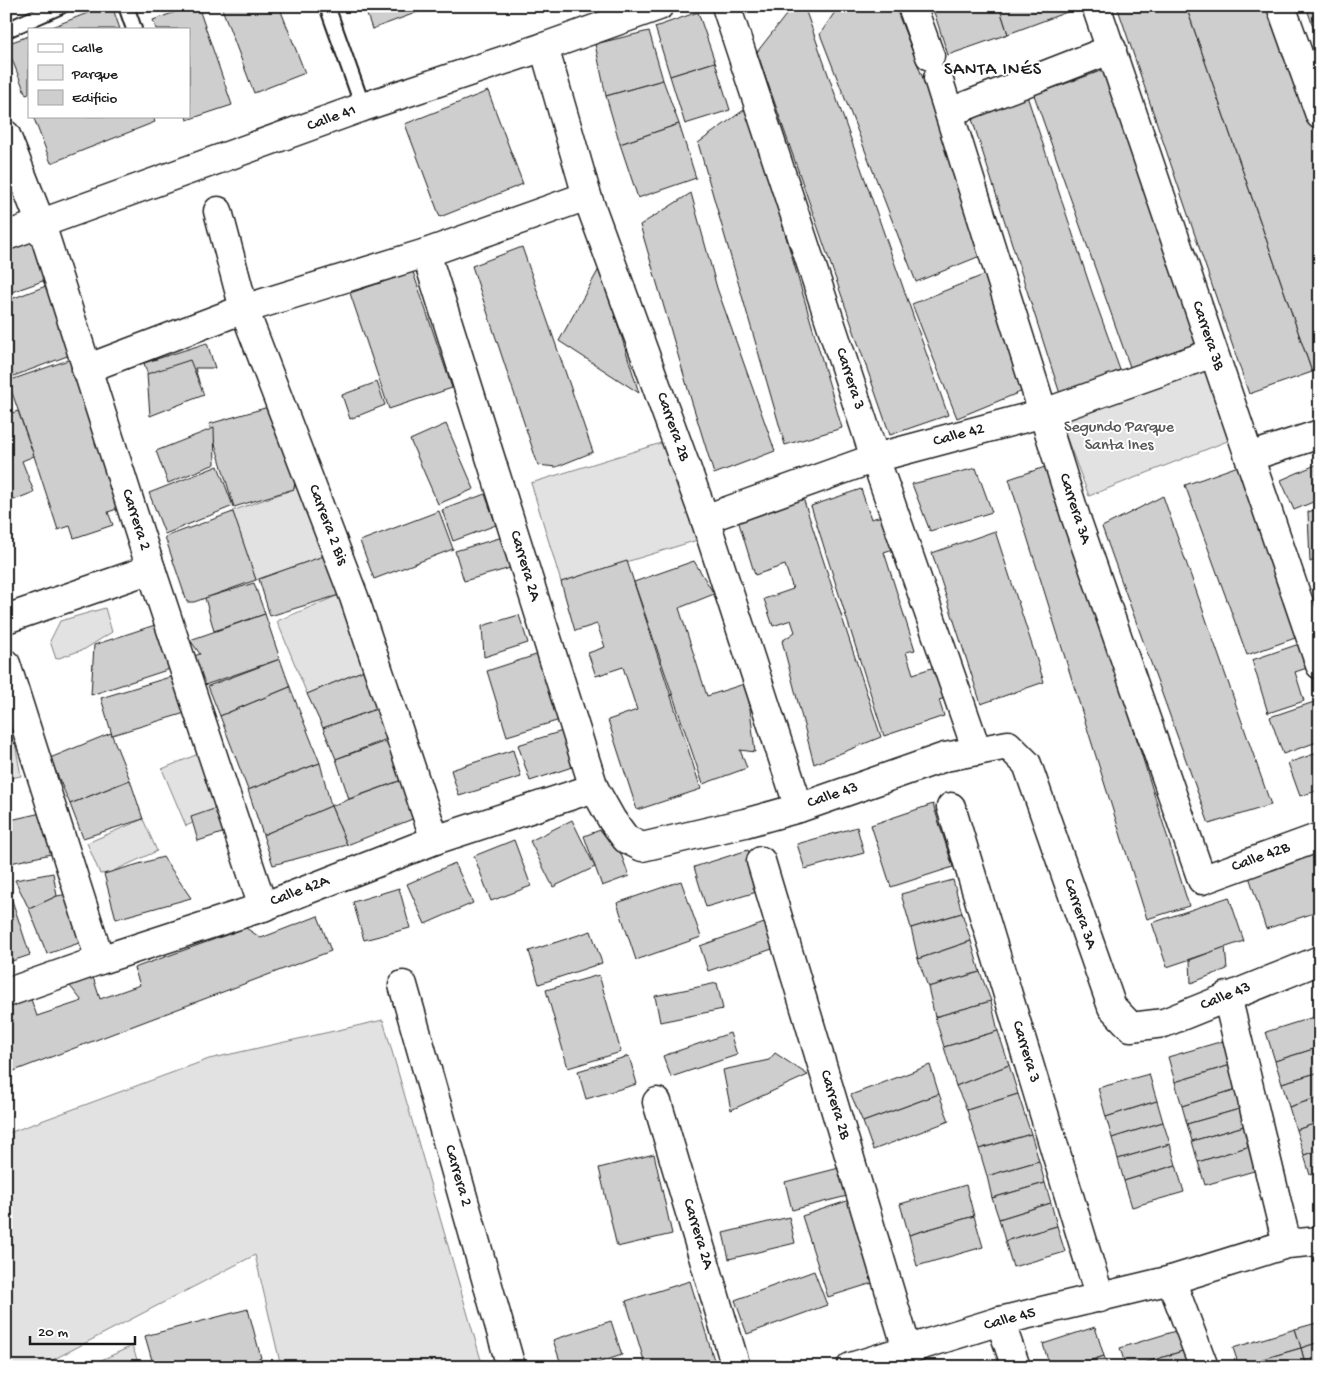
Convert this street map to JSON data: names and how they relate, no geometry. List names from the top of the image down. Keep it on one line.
{"streets":{"street":["Calle 41","Carrera 3B","Carrera 3","Carrera 2B","Calle 42","Carrera 3A","Carrera 2","Carrera 2 Bis","Carrera 2A","Calle 43","Calle 42B","Calle 42A","Calle 45"]},"crossings":[["Calle 41","Carrera 2B"],["Calle 41","Carrera 2"],["Carrera 3B","Calle 42"],["Carrera 3","Calle 42"],["Carrera 3","Calle 43"],["Carrera 3","Calle 45"],["Carrera 2B","Calle 42"],["Carrera 2B","Calle 43"],["Carrera 2B","Calle 45"],["Calle 42","Carrera 3A"],["Carrera 3A","Calle 43"],["Carrera 3A","Calle 42B"],["Carrera 2","Calle 42A"],["Carrera 2 Bis","Calle 42A"],["Carrera 2A","Calle 43"],["Carrera 2A","Calle 42A"]],"districts":["SANTA INÉS"],"parks":["Segundo Parque Santa Ines"],"legend":["Calle","Parque","Edificio"],"scale_bar":"20 m"}
